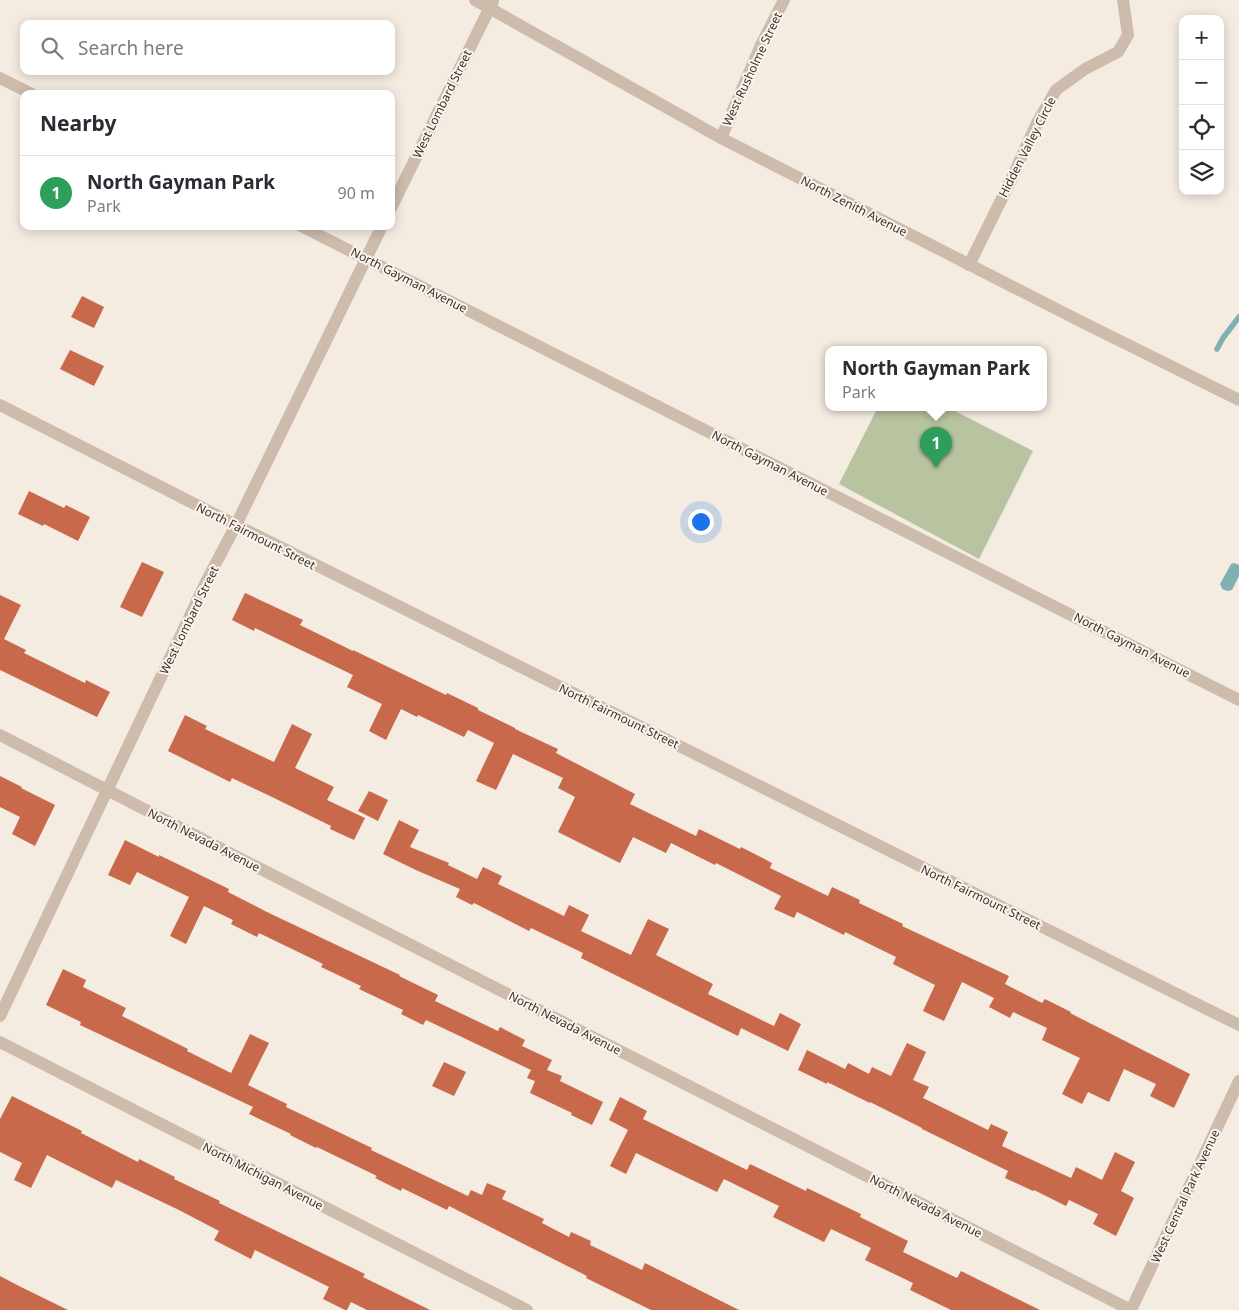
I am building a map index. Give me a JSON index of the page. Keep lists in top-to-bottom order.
{
  "streets": {
    "street": [
      "West Rusholme Street",
      "West Lombard Street",
      "Hidden Valley Circle",
      "North Zenith Avenue",
      "North Gayman Avenue",
      "North Fairmount Street",
      "North Nevada Avenue",
      "North Michigan Avenue",
      "West Central Park Avenue"
    ]
  },
  "crossings": [
    ["West Rusholme Street", "North Zenith Avenue"],
    ["West Lombard Street", "North Zenith Avenue"],
    ["West Lombard Street", "North Gayman Avenue"],
    ["West Lombard Street", "North Fairmount Street"],
    ["West Lombard Street", "North Nevada Avenue"],
    ["Hidden Valley Circle", "North Zenith Avenue"],
    ["North Nevada Avenue", "West Central Park Avenue"]
  ],
  "page": {
    "map_buttons": ["+", "−"],
    "search": "Search here",
    "heading": "Nearby",
    "list": [
      {
        "mark": "1",
        "name": "North Gayman Park",
        "note": "Park",
        "value": "90 m"
      }
    ],
    "popup": ["North Gayman Park", "Park"],
    "pins": "1"
  }
}
